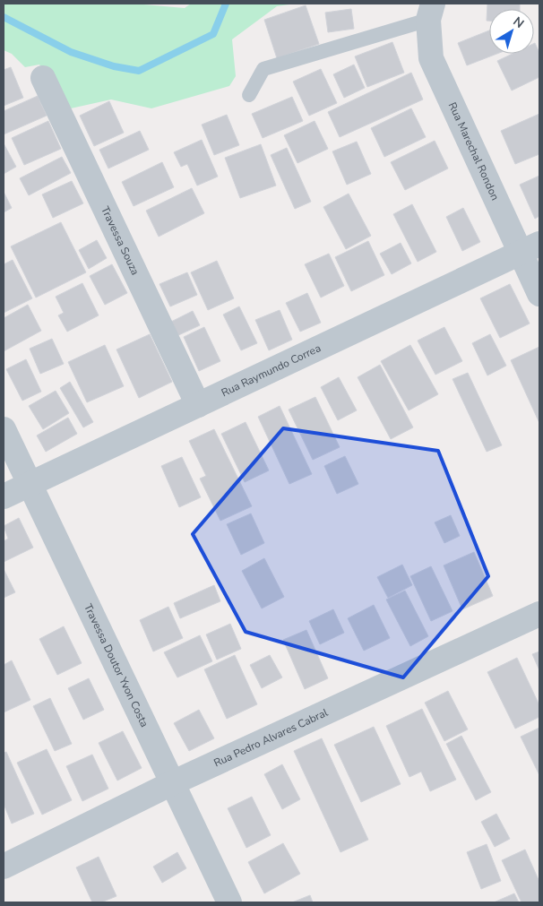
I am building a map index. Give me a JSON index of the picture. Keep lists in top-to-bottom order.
{
  "streets": {
    "street": [
      "Rua Marechal Rondon",
      "Travessa Souza",
      "Rua Raymundo Correa",
      "Travessa Doutor Yvon Costa",
      "Rua Pedro Alvares Cabral"
    ]
  },
  "crossings": [
    ["Rua Marechal Rondon", "Rua Raymundo Correa"],
    ["Travessa Souza", "Rua Raymundo Correa"],
    ["Rua Raymundo Correa", "Travessa Doutor Yvon Costa"],
    ["Travessa Doutor Yvon Costa", "Rua Pedro Alvares Cabral"]
  ],
  "north": "top right"
}
